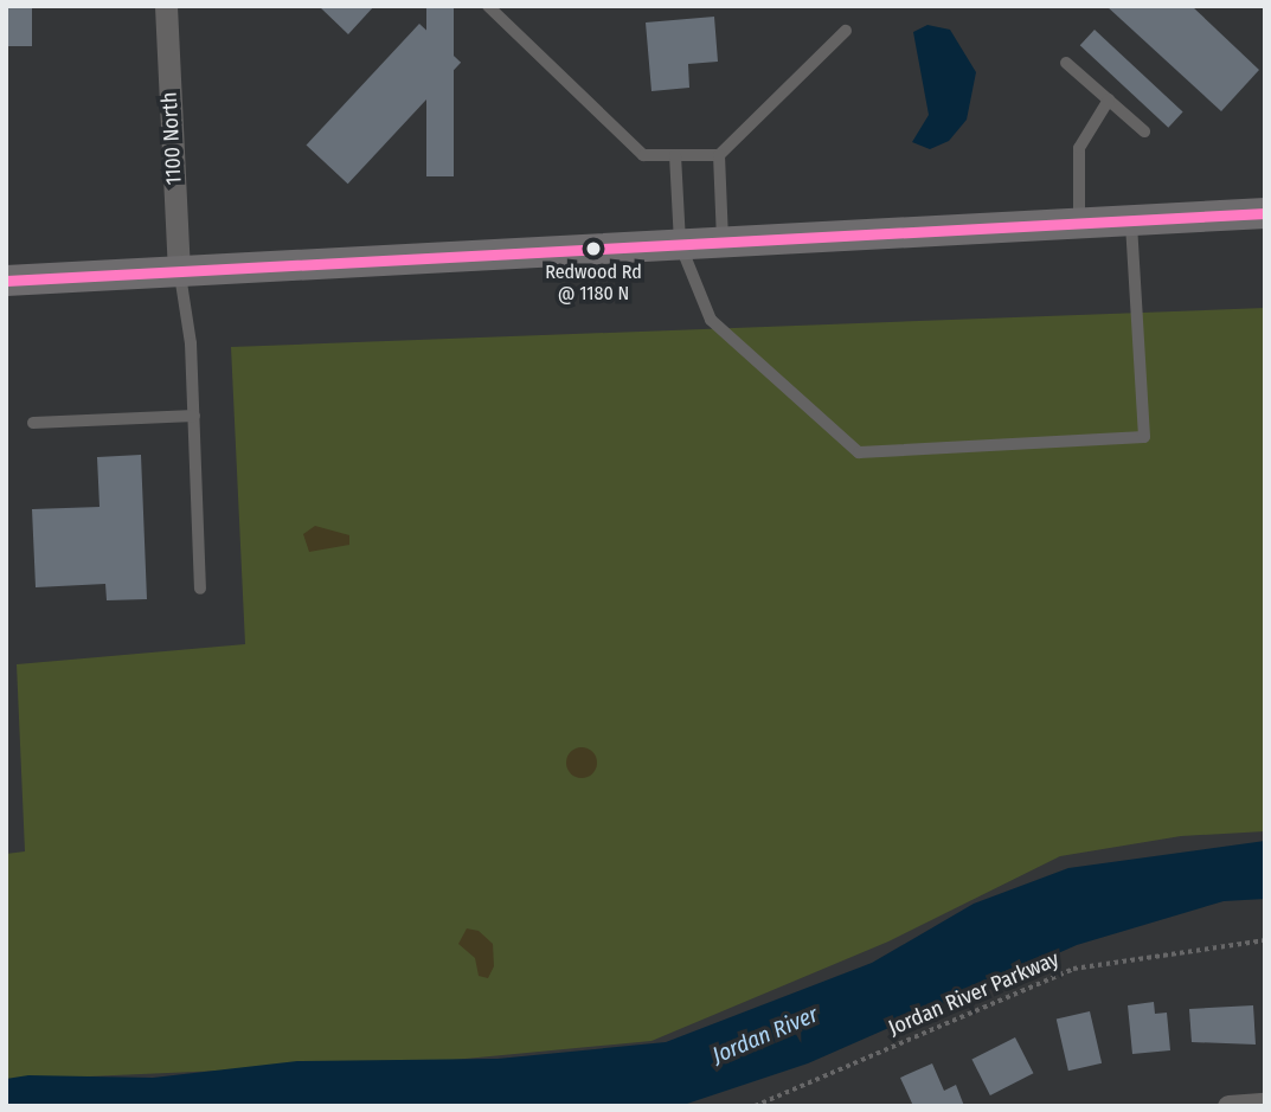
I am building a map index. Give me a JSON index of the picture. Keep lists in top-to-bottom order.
{
  "streets": {
    "street": ["1100 North"],
    "path": ["Jordan River Parkway"]
  },
  "water": ["Jordan River"],
  "places": ["Redwood Rd @ 1180 N"]
}
